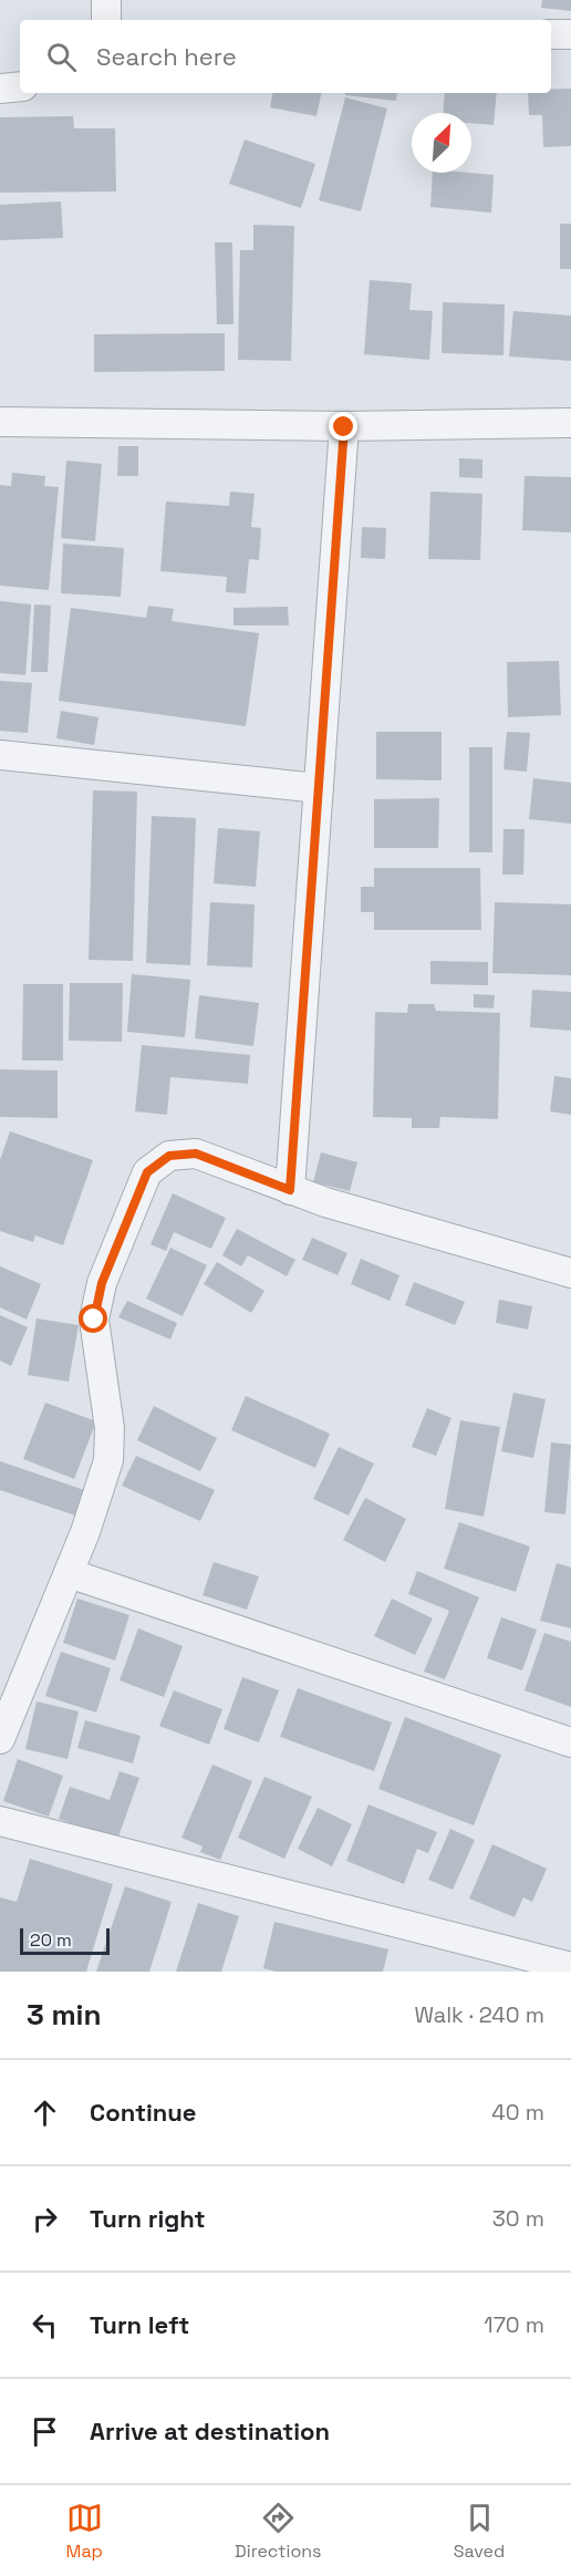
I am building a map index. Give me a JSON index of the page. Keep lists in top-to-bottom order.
{
  "scale_bar": "20 m",
  "north": "top right",
  "page": {
    "search": "Search here",
    "scale": "20 m",
    "heading": ["3 min", "Walk · 240 m"],
    "list": [
      ["Continue", "40 m"],
      ["Turn right", "30 m"],
      ["Turn left", "170 m"],
      "Arrive at destination"
    ],
    "nav": ["Map", "Directions", "Saved"]
  }
}
